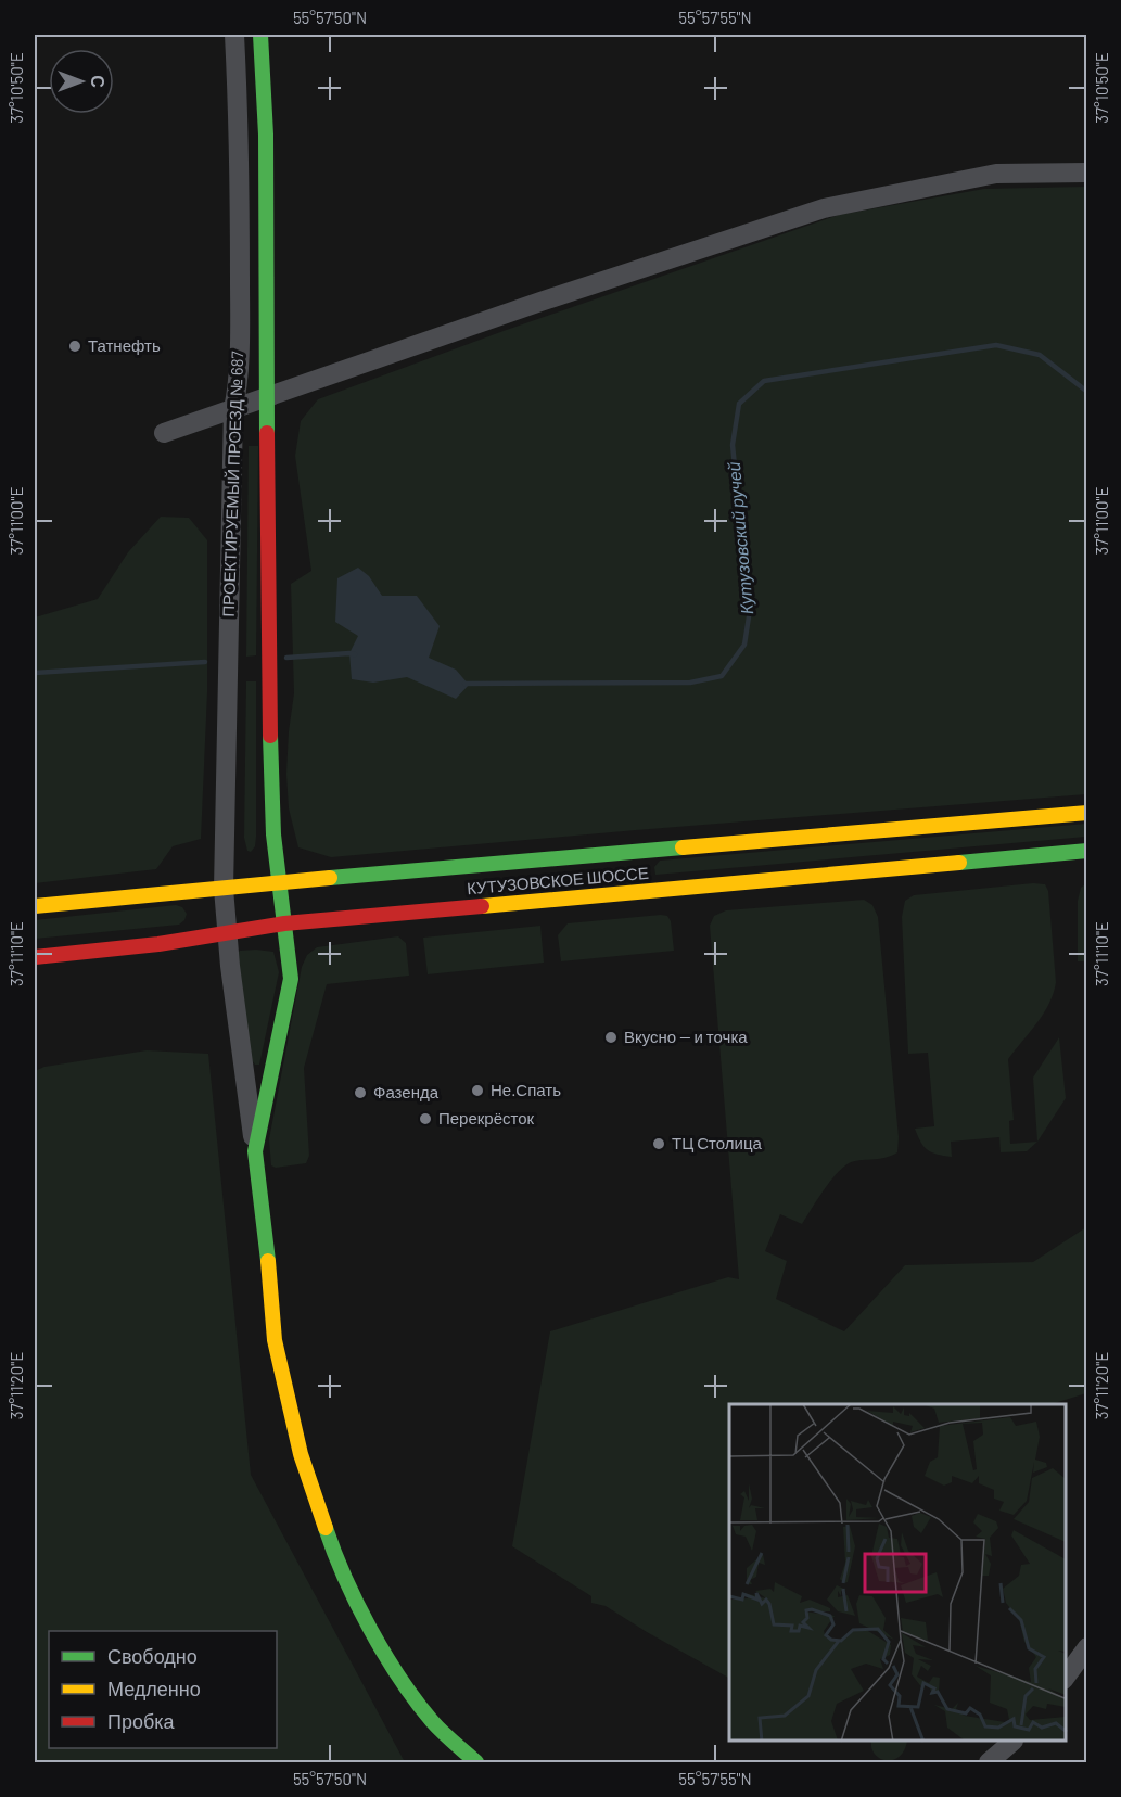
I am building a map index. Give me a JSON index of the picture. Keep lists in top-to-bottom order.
{
  "streets": {
    "main road": ["ПРОЕКТИРУЕМЫЙ ПРОЕЗД № 687", "КУТУЗОВСКОЕ ШОССЕ"]
  },
  "crossings": [
    ["ПРОЕКТИРУЕМЫЙ ПРОЕЗД № 687", "КУТУЗОВСКОЕ ШОССЕ"]
  ],
  "water": ["Кутузовский ручей"],
  "places": [
    "Татнефть",
    "Вкусно — и точка",
    "Не.Спать",
    "Фазенда",
    "Перекрёсток",
    "ТЦ Столица"
  ],
  "legend": ["Свободно", "Медленно", "Пробка"],
  "north": "right",
  "coordinates": [
    "55°57'50\"N",
    "55°57'55\"N",
    "37°10'50\"E",
    "37°11'00\"E",
    "37°11'10\"E",
    "37°11'20\"E"
  ]
}
